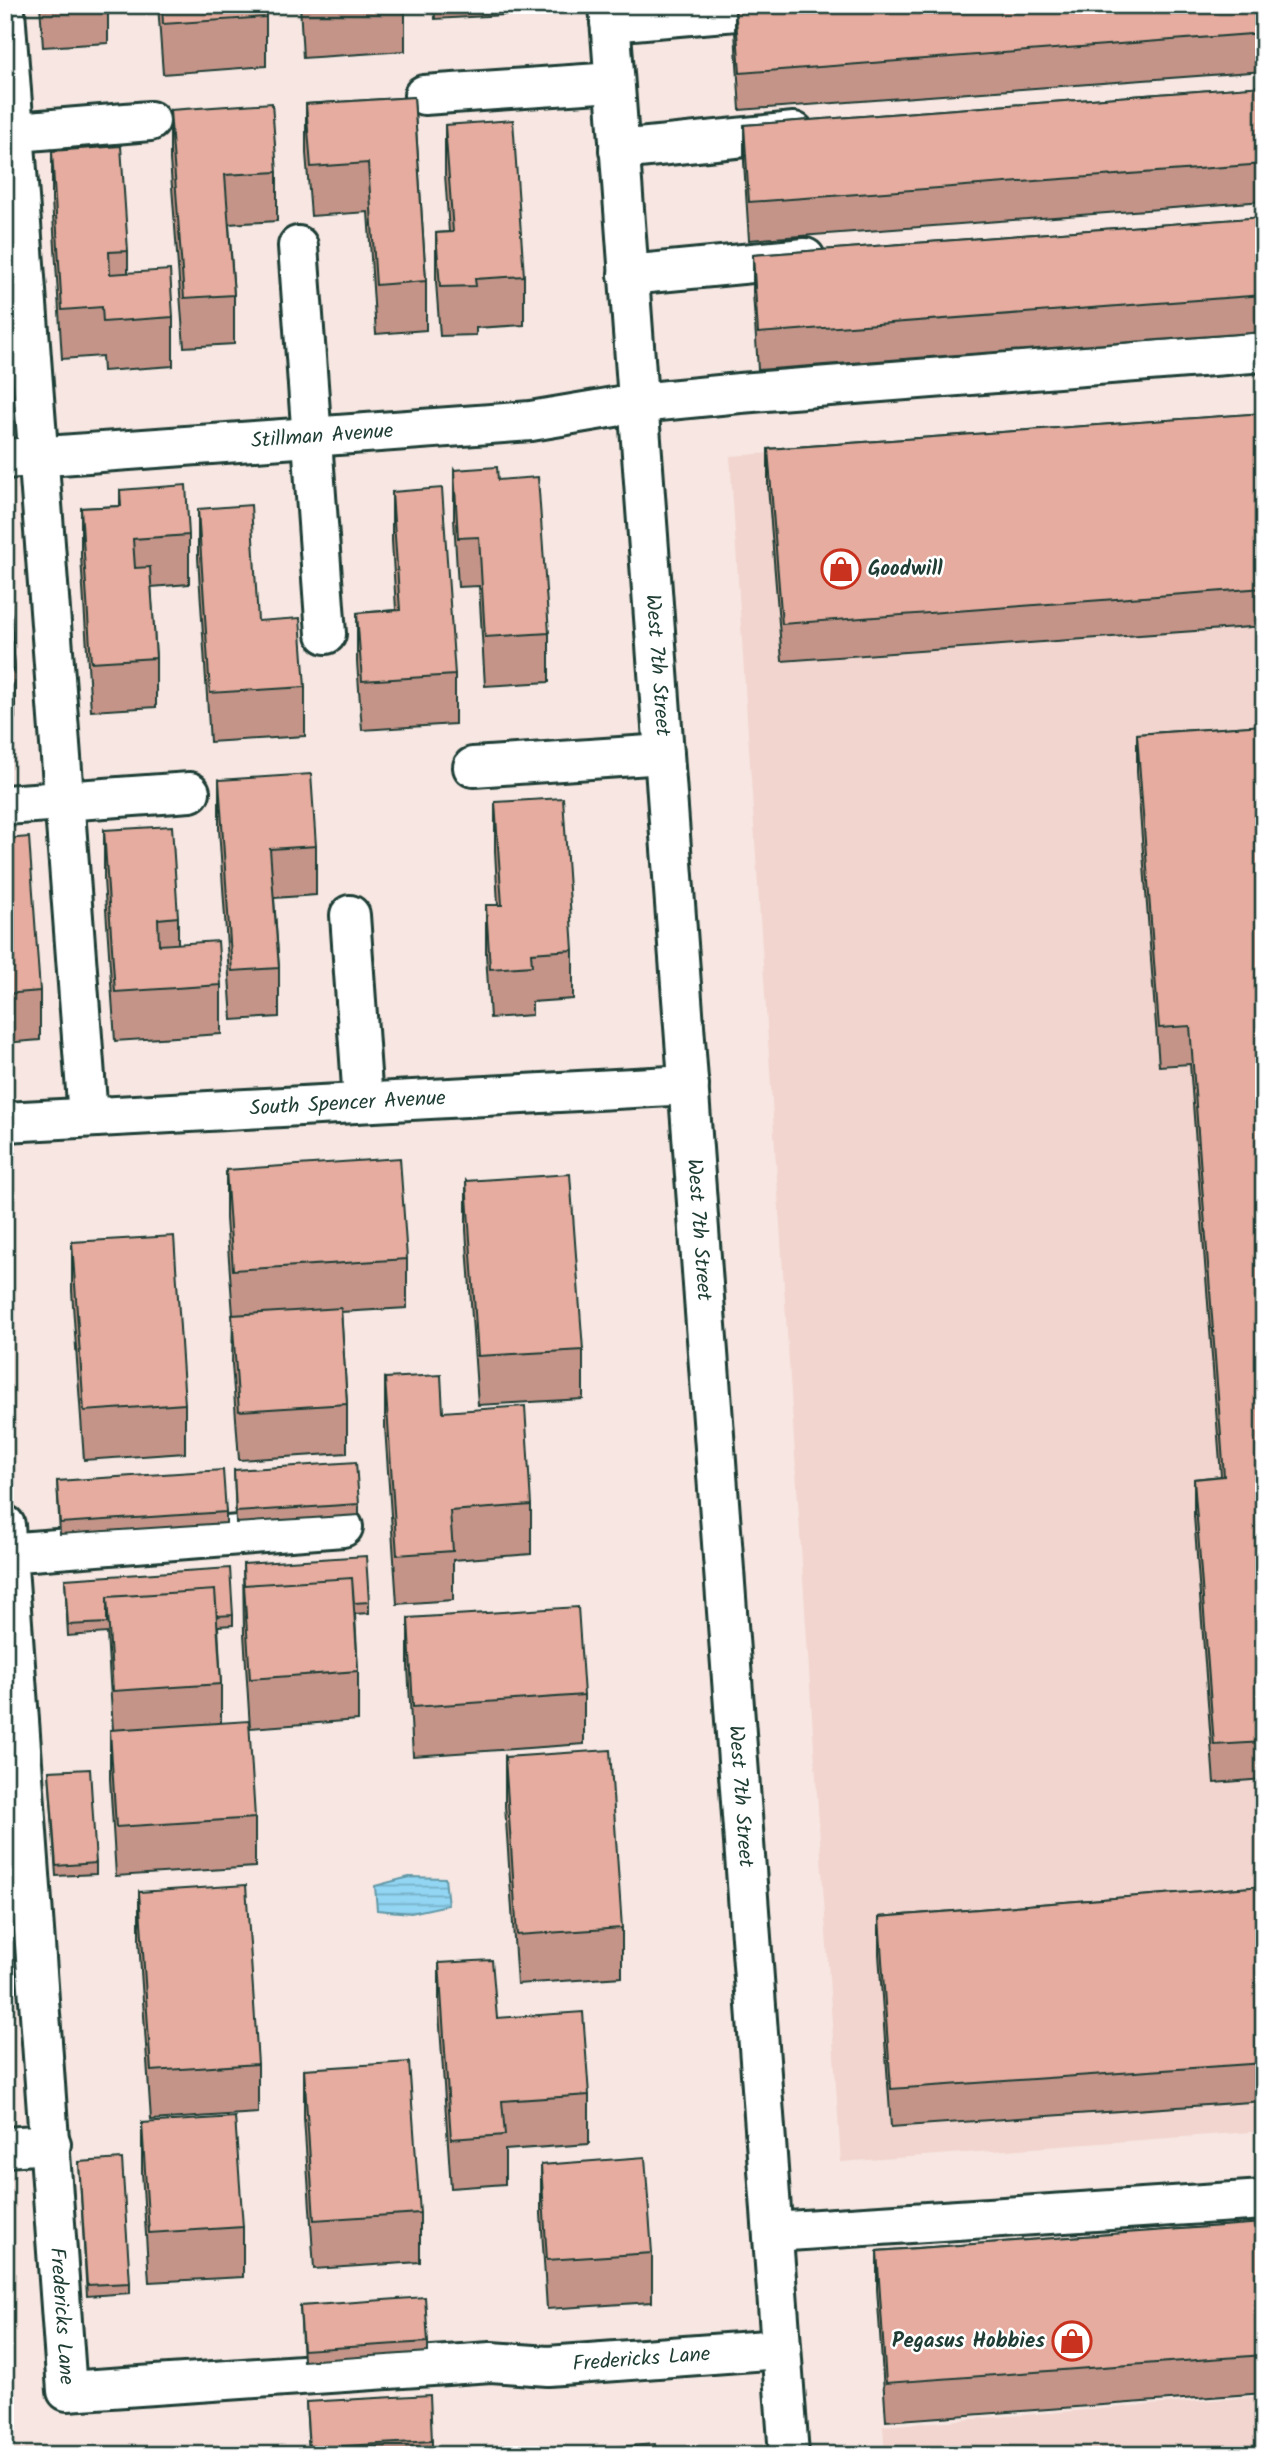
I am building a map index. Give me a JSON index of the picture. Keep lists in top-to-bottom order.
{
  "streets": {
    "street": [
      "Stillman Avenue",
      "West 7th Street",
      "South Spencer Avenue",
      "Fredericks Lane"
    ]
  },
  "crossings": [
    ["Stillman Avenue", "West 7th Street"],
    ["West 7th Street", "South Spencer Avenue"],
    ["West 7th Street", "Fredericks Lane"]
  ],
  "places": {
    "shop": ["Goodwill", "Pegasus Hobbies"]
  }
}
